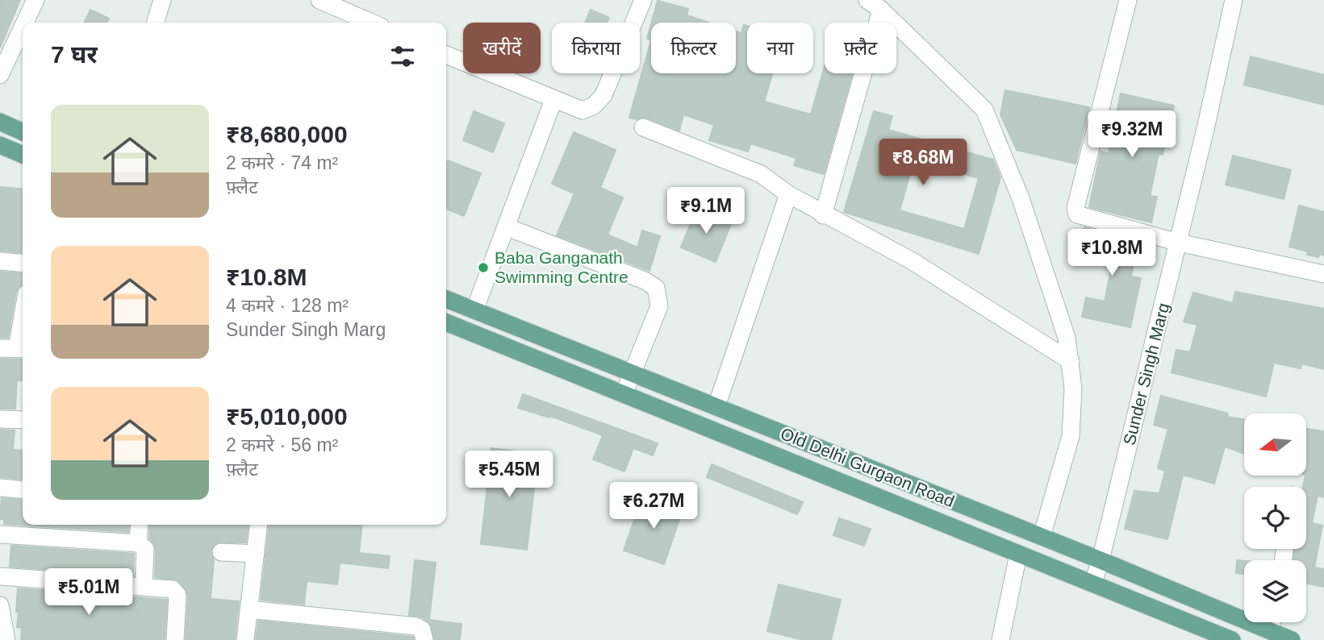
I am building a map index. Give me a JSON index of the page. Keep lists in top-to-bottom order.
{
  "streets": {
    "main road": ["Old Delhi Gurgaon Road"],
    "street": ["Sunder Singh Marg"]
  },
  "crossings": [
    ["Sunder Singh Marg", "Old Delhi Gurgaon Road"]
  ],
  "places": ["Baba Ganganath Swimming Centre"],
  "north": "left",
  "page": {
    "chip": [
      "खरीदें",
      "किराया",
      "फ़िल्टर",
      "नया",
      "फ़्लैट"
    ],
    "heading": "7 घर",
    "list": [
      {
        "name": "₹8,680,000",
        "note": "2 कमरे · 74 m² · फ़्लैट"
      },
      {
        "name": "₹10.8M",
        "note": "4 कमरे · 128 m² · Sunder Singh Marg"
      },
      {
        "name": "₹5,010,000",
        "note": "2 कमरे · 56 m² · फ़्लैट"
      }
    ],
    "price": [
      "₹9.32M",
      "₹8.68M",
      "₹9.1M",
      "₹10.8M",
      "₹5.45M",
      "₹6.27M",
      "₹5.01M"
    ]
  }
}
